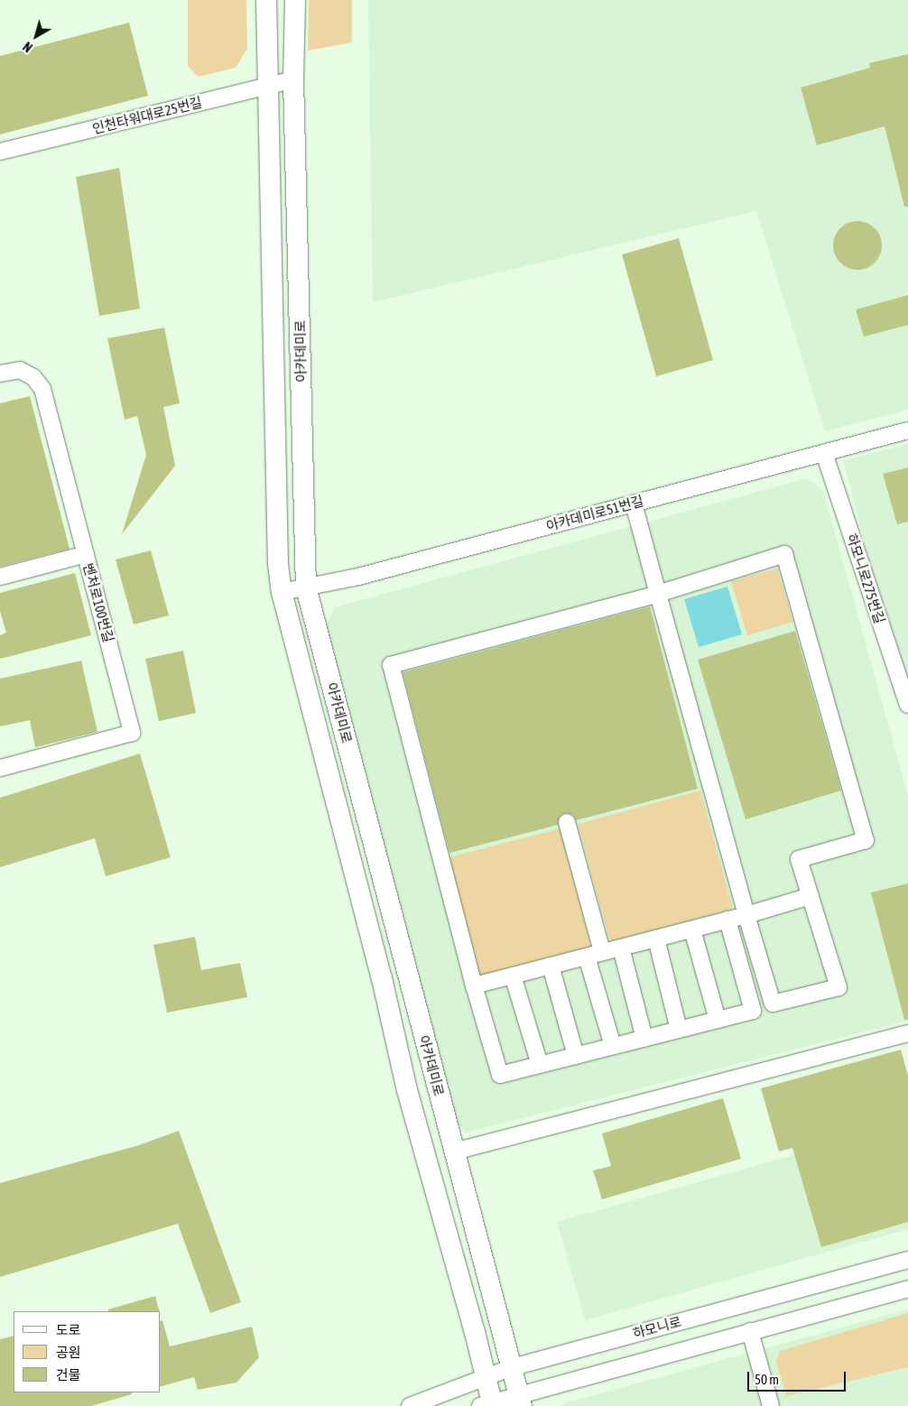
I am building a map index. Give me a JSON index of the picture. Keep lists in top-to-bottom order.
{
  "streets": {
    "main road": ["아카데미로"],
    "street": [
      "인천타워대로25번길",
      "아카데미로51번길",
      "하모니로275번길",
      "벤처로100번길",
      "하모니로"
    ]
  },
  "crossings": [
    ["인천타워대로25번길", "아카데미로"],
    ["아카데미로", "아카데미로51번길"],
    ["아카데미로", "하모니로"],
    ["아카데미로51번길", "하모니로275번길"]
  ],
  "legend": ["도로", "공원", "건물"],
  "scale_bar": "50 m",
  "north": "bottom left"
}
